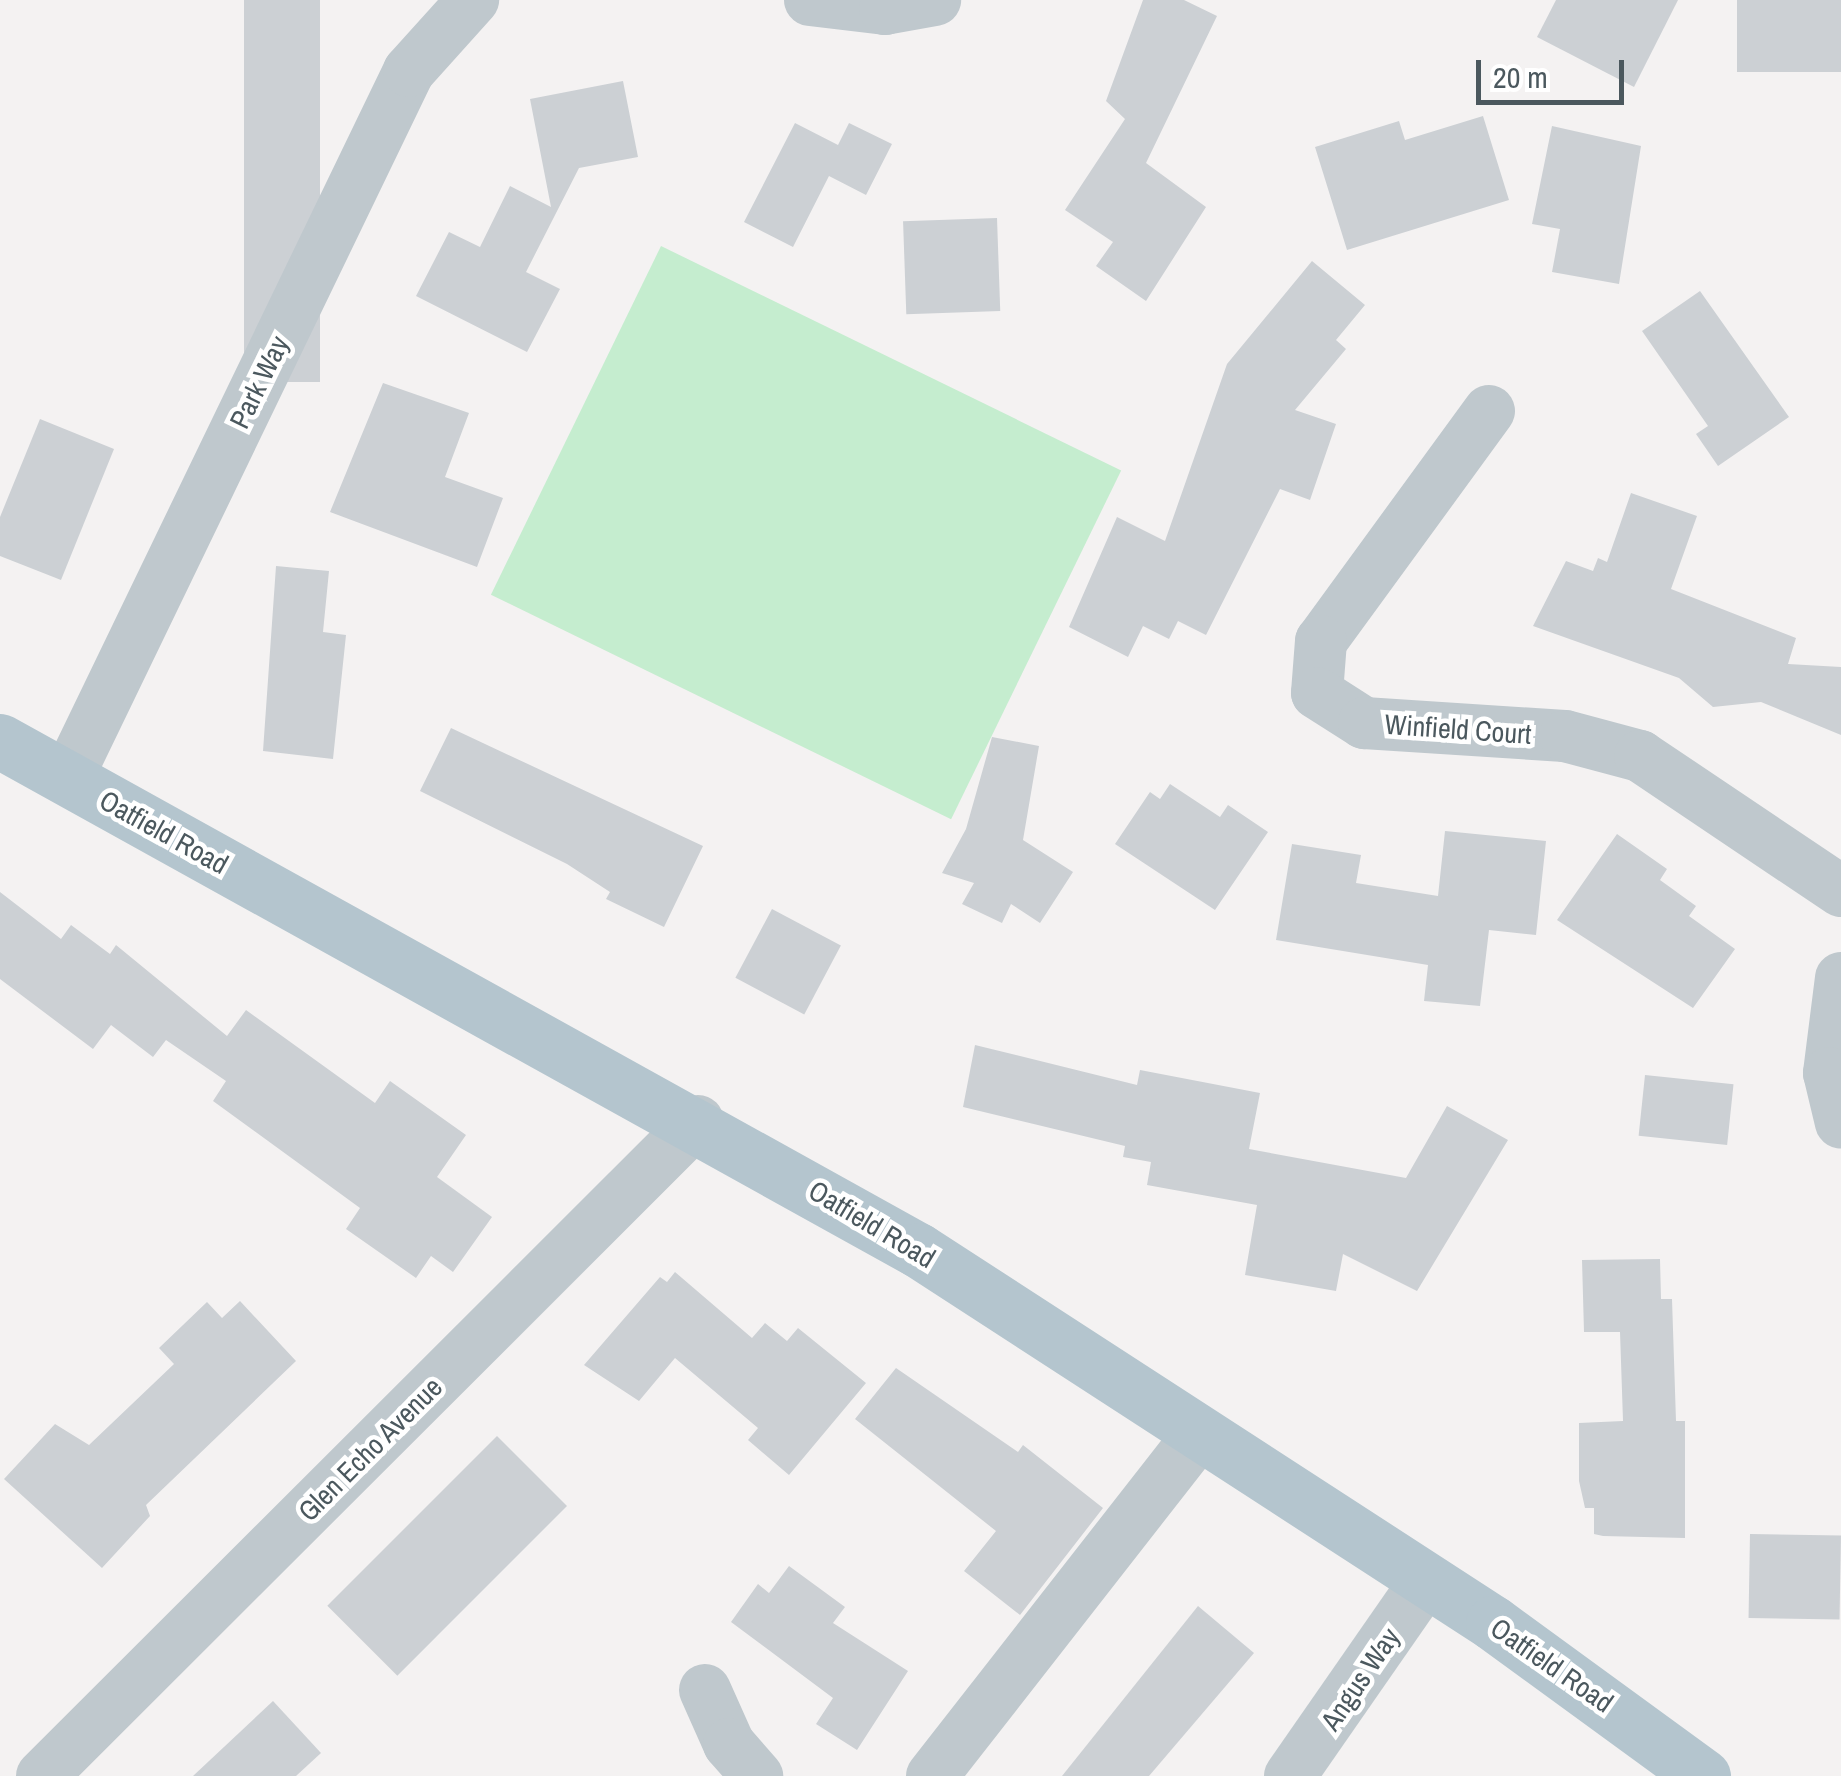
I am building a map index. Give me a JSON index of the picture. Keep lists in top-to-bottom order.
{
  "streets": {
    "main road": ["Oatfield Road"],
    "street": [
      "Park Way",
      "Winfield Court",
      "Glen Echo Avenue",
      "Angus Way"
    ]
  },
  "crossings": [
    ["Park Way", "Oatfield Road"],
    ["Oatfield Road", "Glen Echo Avenue"],
    ["Oatfield Road", "Angus Way"]
  ],
  "scale_bar": "20 m"
}
